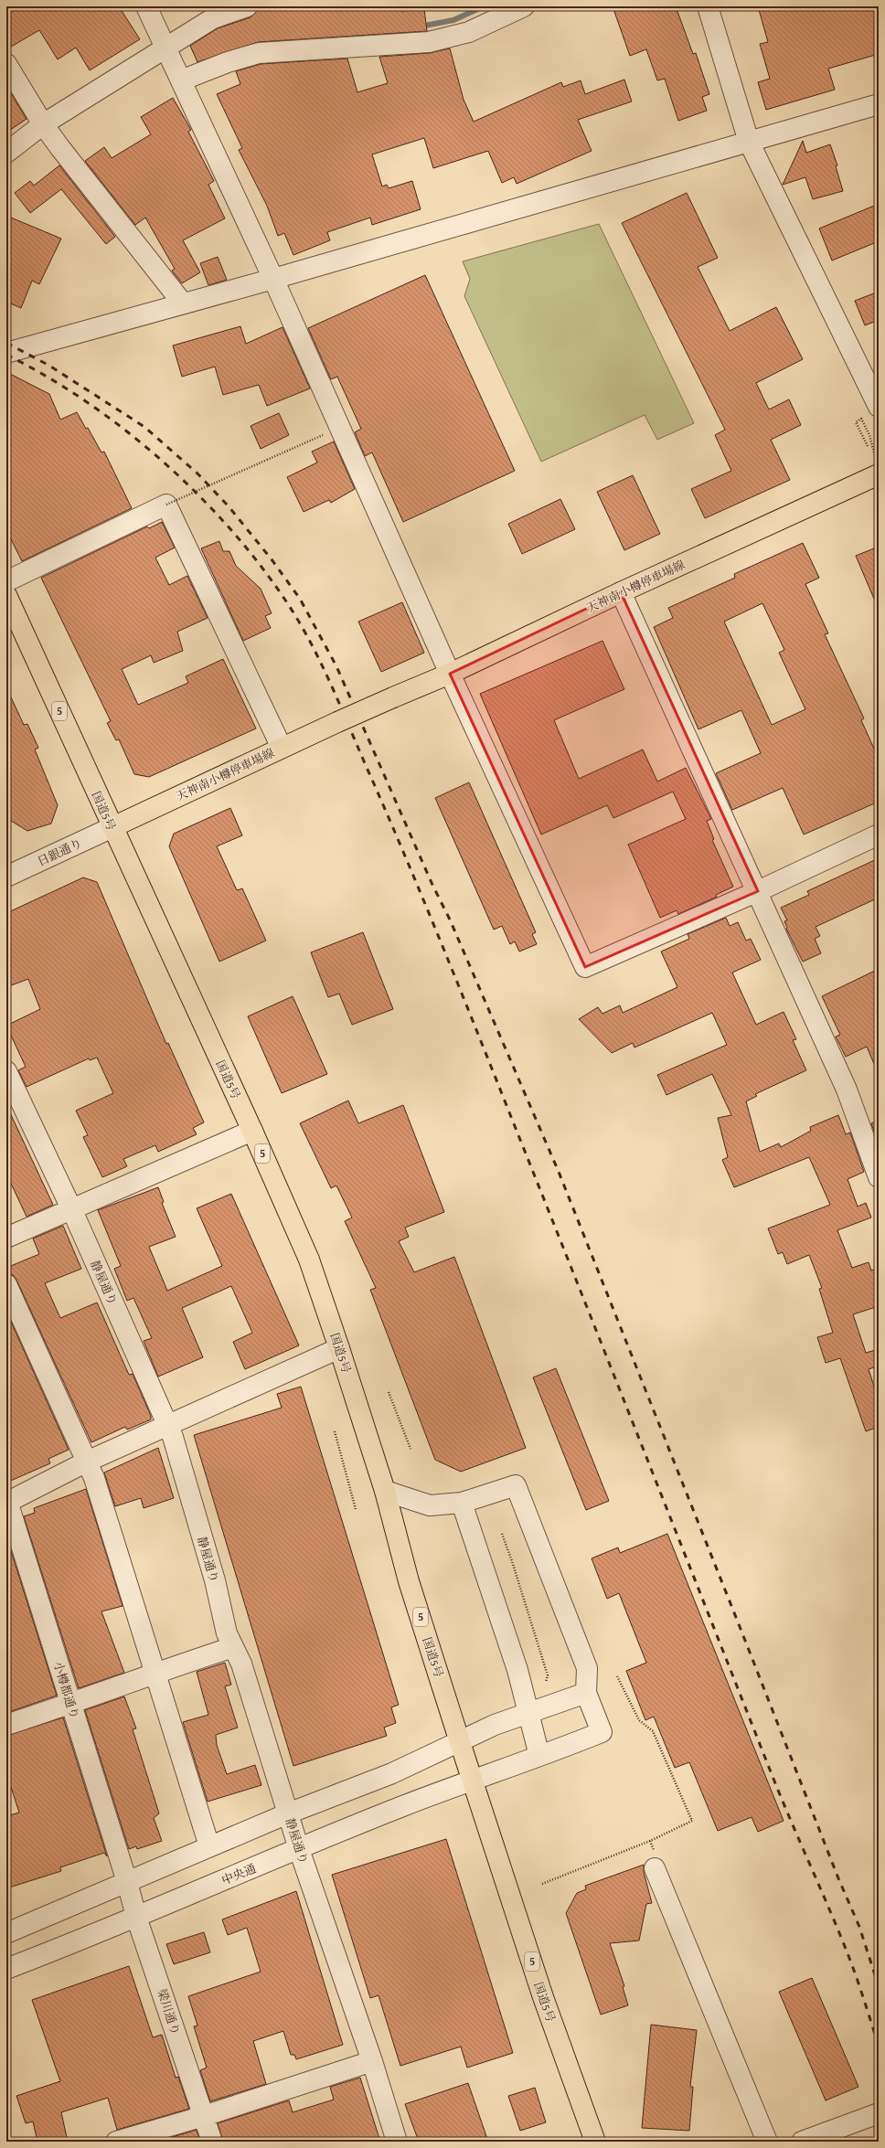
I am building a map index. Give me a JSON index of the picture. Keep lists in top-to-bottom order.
{
  "streets": {
    "main road": ["天神南小樽停車場線", "5", "国道5号"],
    "street": [
      "日銀通り",
      "静屋通り",
      "小樽都通り",
      "中央通",
      "梁川通り"
    ]
  },
  "crossings": [
    ["天神南小樽停車場線", "国道5号"],
    ["天神南小樽停車場線", "日銀通り"],
    ["国道5号", "日銀通り"],
    ["国道5号", "中央通"],
    ["静屋通り", "中央通"],
    ["小樽都通り", "梁川通り"],
    ["中央通", "梁川通り"]
  ]
}
